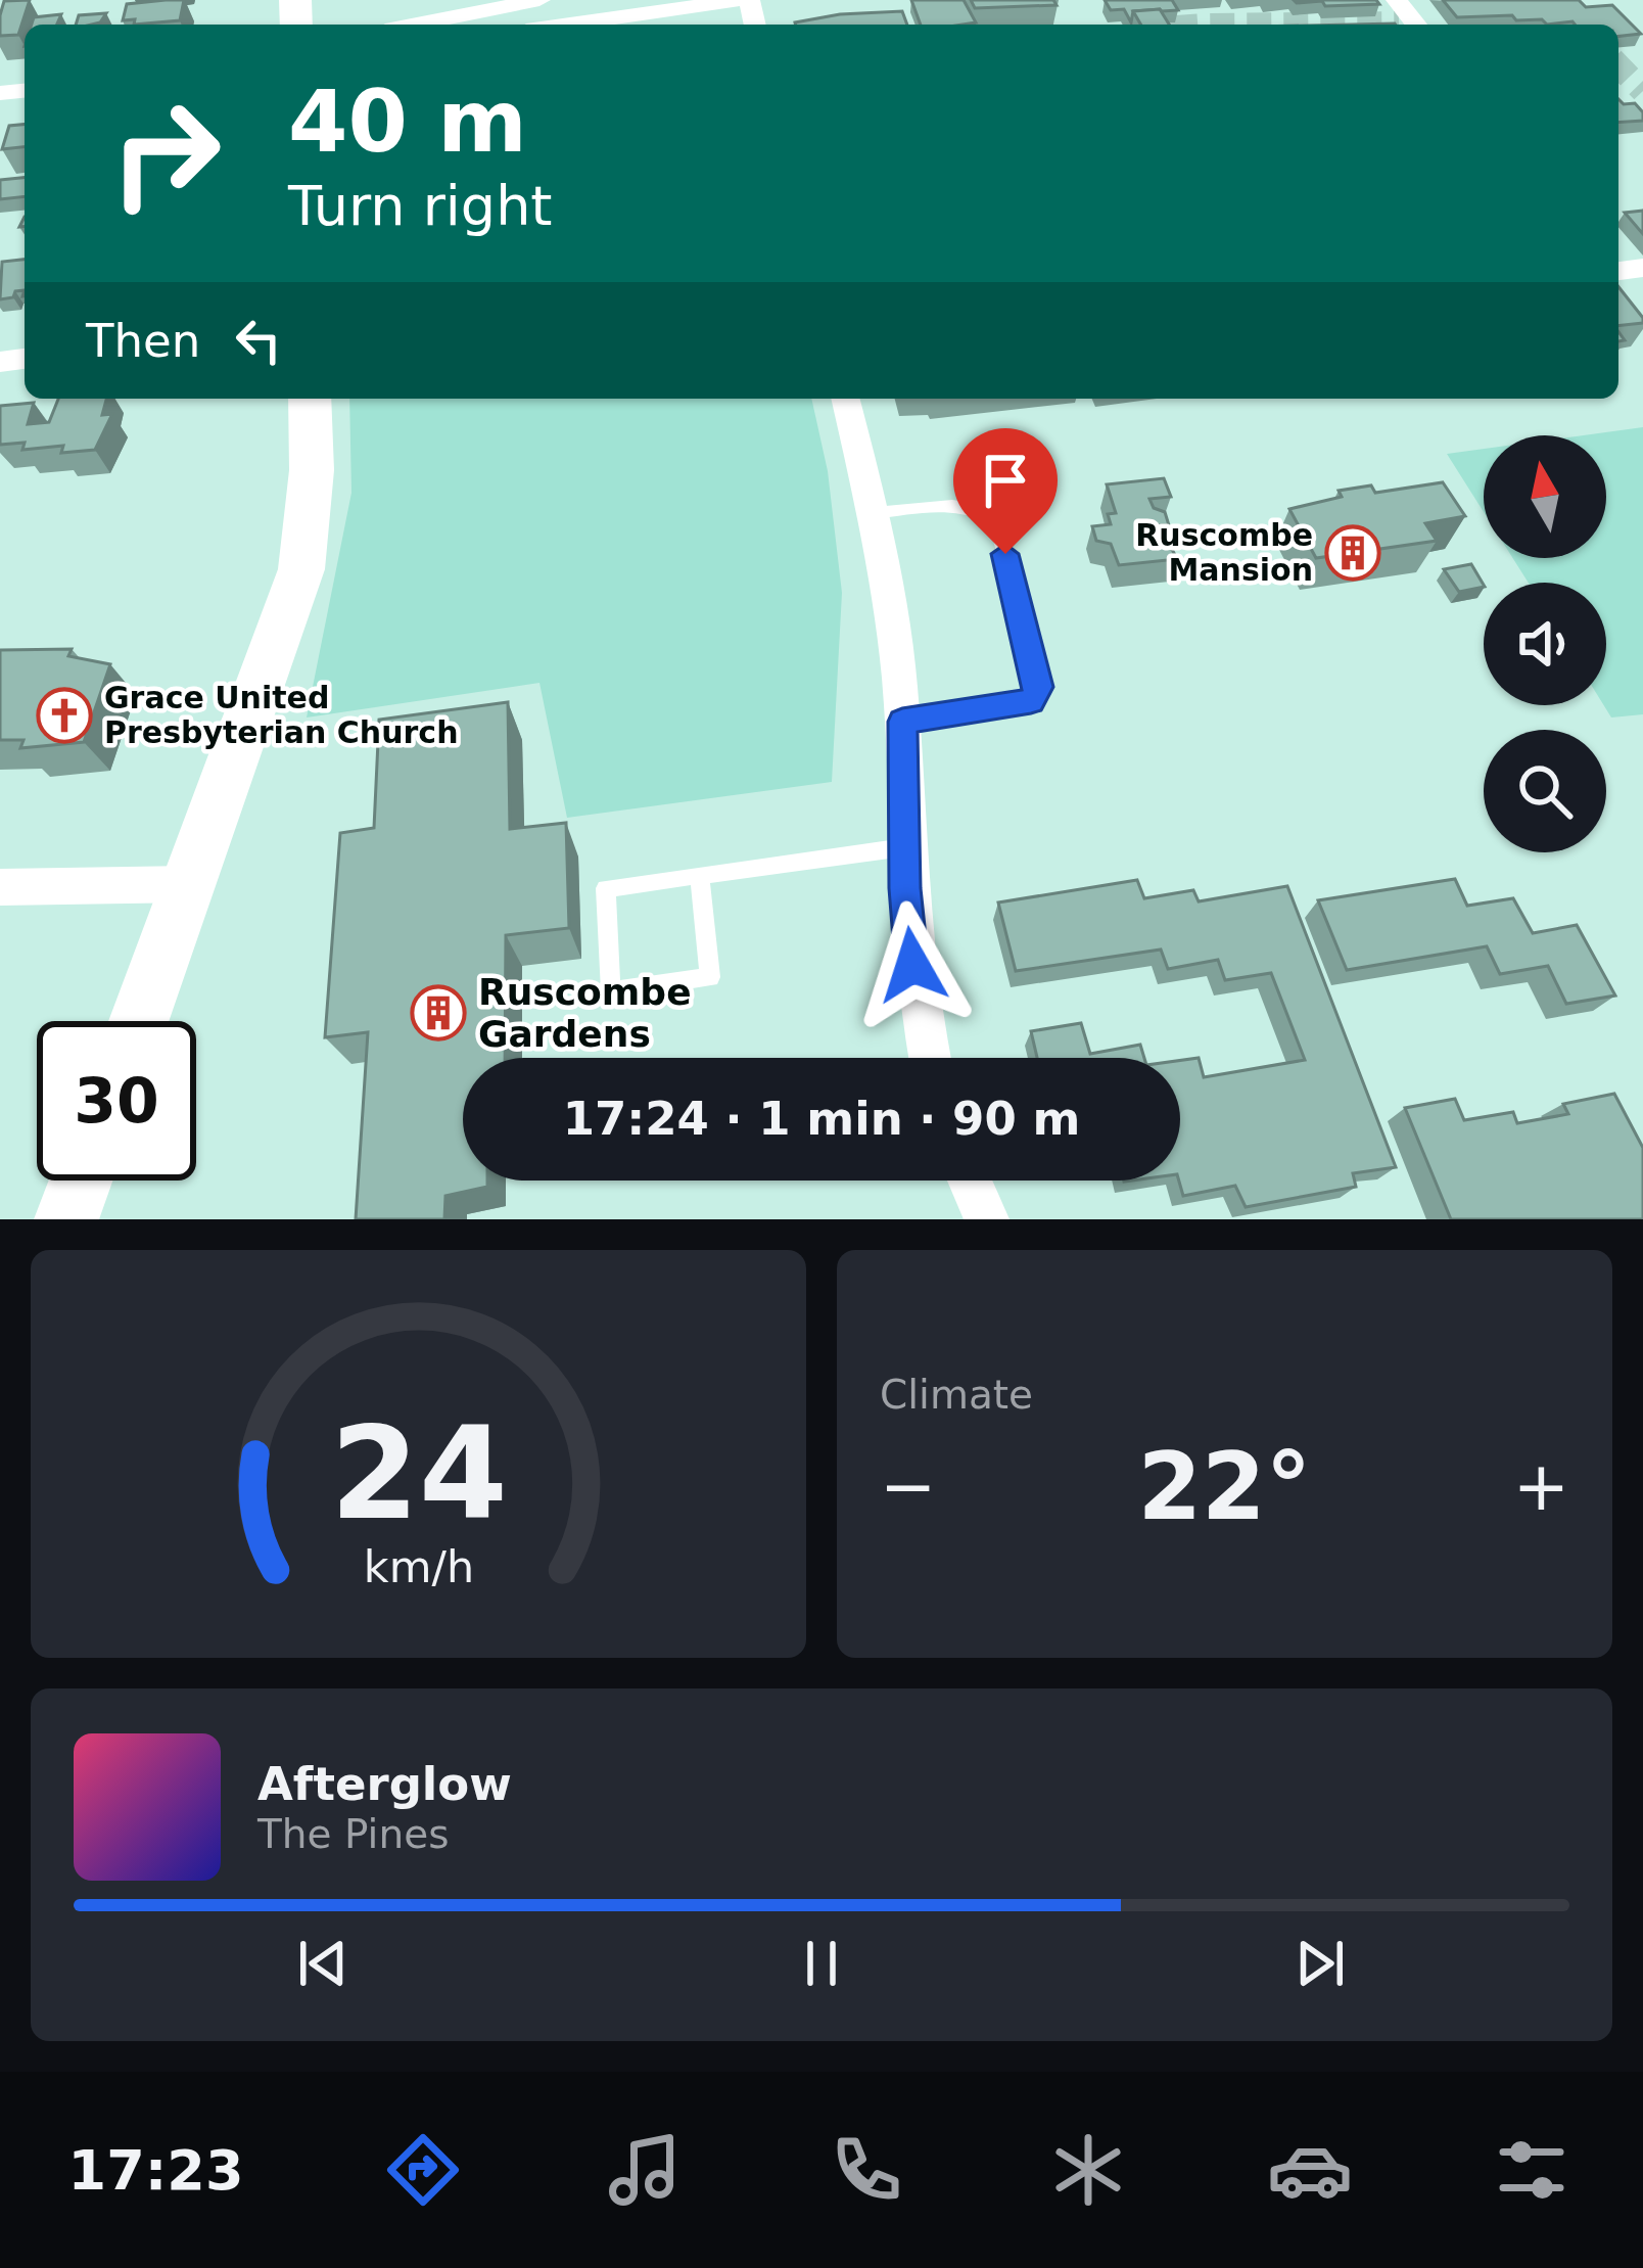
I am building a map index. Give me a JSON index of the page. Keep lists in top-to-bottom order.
{
  "places": {
    "building": ["Ruscombe Mansion", "Ruscombe Gardens"],
    "church": ["Grace United Presbyterian Church"]
  },
  "north": "top",
  "page": {
    "turn": ["40 m", "Turn right"],
    "then": "Then",
    "limit": "30",
    "trip": "17:24 · 1 min · 90 m",
    "tile": "Climate",
    "heat": ["−", "22°", "+"],
    "song": ["Afterglow", "The Pines"],
    "tabs": "17:23",
    "gauge": ["24", "km/h"]
  }
}
